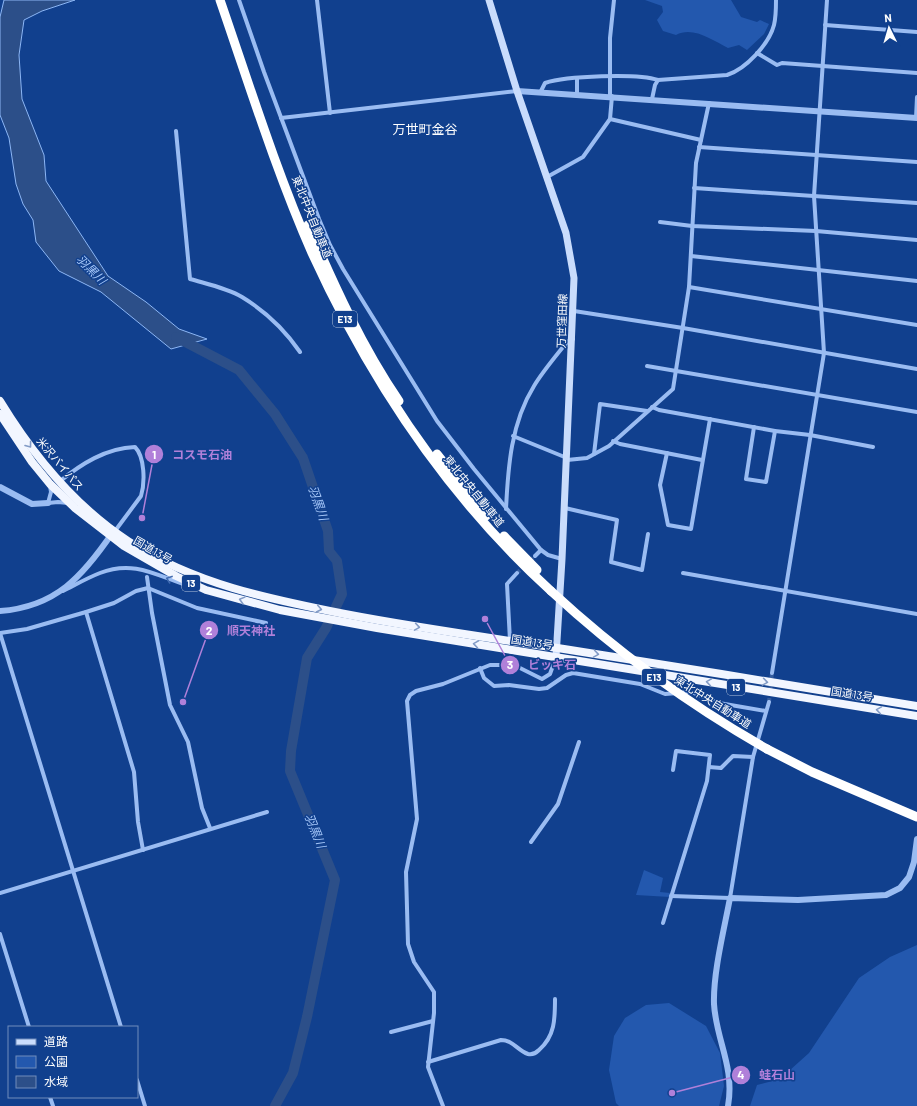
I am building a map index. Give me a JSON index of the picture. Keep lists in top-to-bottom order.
{
  "streets": {
    "highway": [
      "東北中央自動車道",
      "E13",
      "米沢バイパス",
      "国道13号",
      "13"
    ],
    "main road": ["万世窪田線"]
  },
  "crossings": [
    ["万世窪田線", "国道13号"],
    ["米沢バイパス", "国道13号"]
  ],
  "districts": ["万世町金谷"],
  "water": ["羽黒川"],
  "places": [
    "コスモ石油",
    "ビッキ石",
    "順天神社",
    "蛙石山"
  ],
  "legend": ["道路", "公園", "水域"],
  "north": "top"
}
